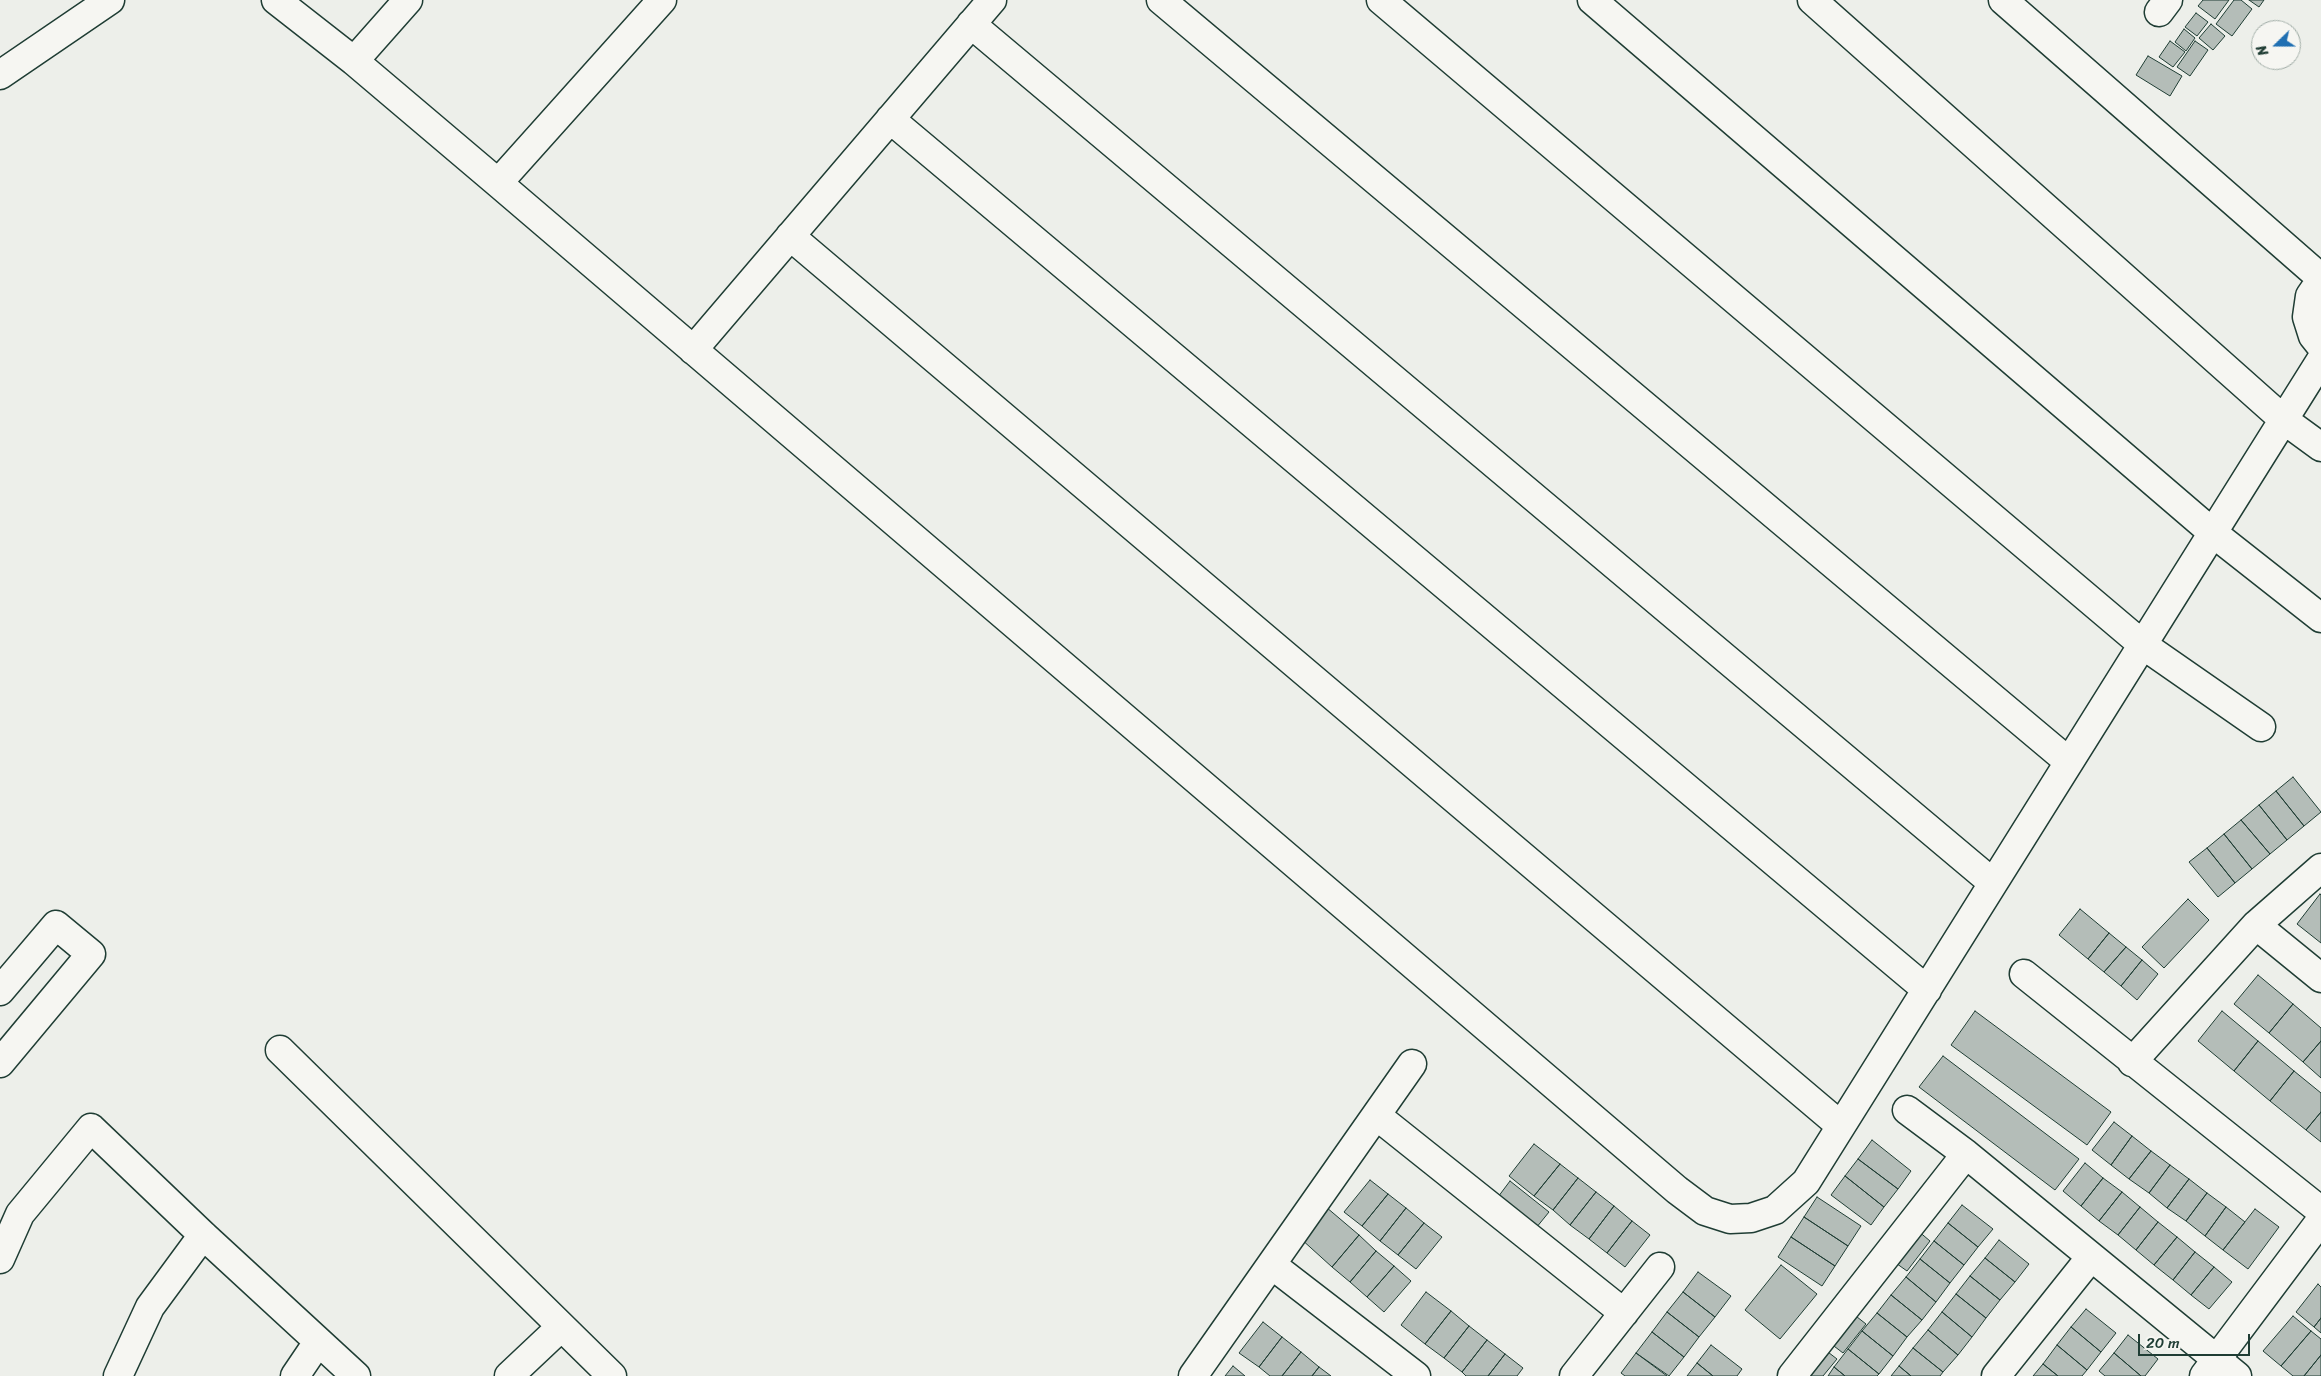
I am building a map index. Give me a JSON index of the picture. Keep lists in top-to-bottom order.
{
  "scale_bar": "20 m",
  "north": "left"
}
